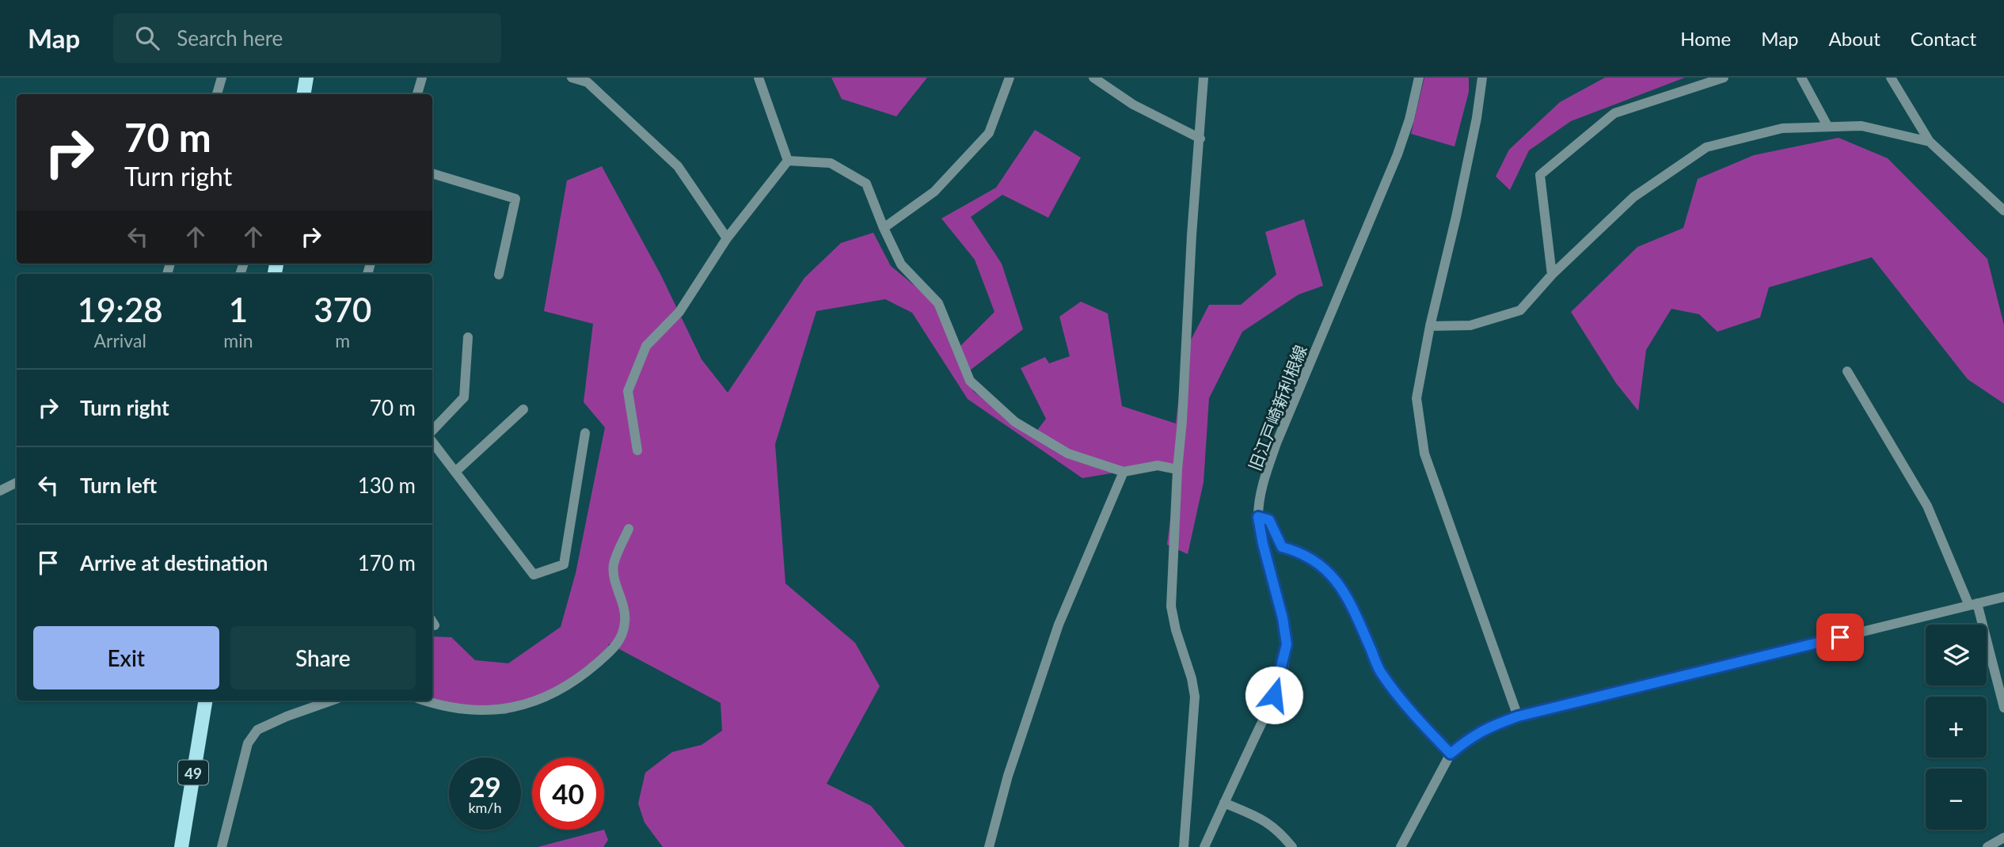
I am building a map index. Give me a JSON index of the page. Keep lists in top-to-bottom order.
{
  "streets": {
    "main road": ["49"],
    "street": ["旧江戸崎新利根線"]
  },
  "page": {
    "header": "Map",
    "search": "Search here",
    "nav": [
      "Home",
      "Map",
      "About",
      "Contact"
    ],
    "turn": ["70 m", "Turn right"],
    "eta": [
      "19:28",
      "Arrival",
      "1",
      "min",
      "370",
      "m"
    ],
    "list": [
      {
        "name": "Turn right",
        "value": "70 m"
      },
      {
        "name": "Turn left",
        "value": "130 m"
      },
      {
        "name": "Arrive at destination",
        "value": "170 m"
      }
    ],
    "buttons": ["Exit", "Share"],
    "map_buttons": ["+", "−"],
    "speed": "29 km/h",
    "limit": "40"
  }
}
